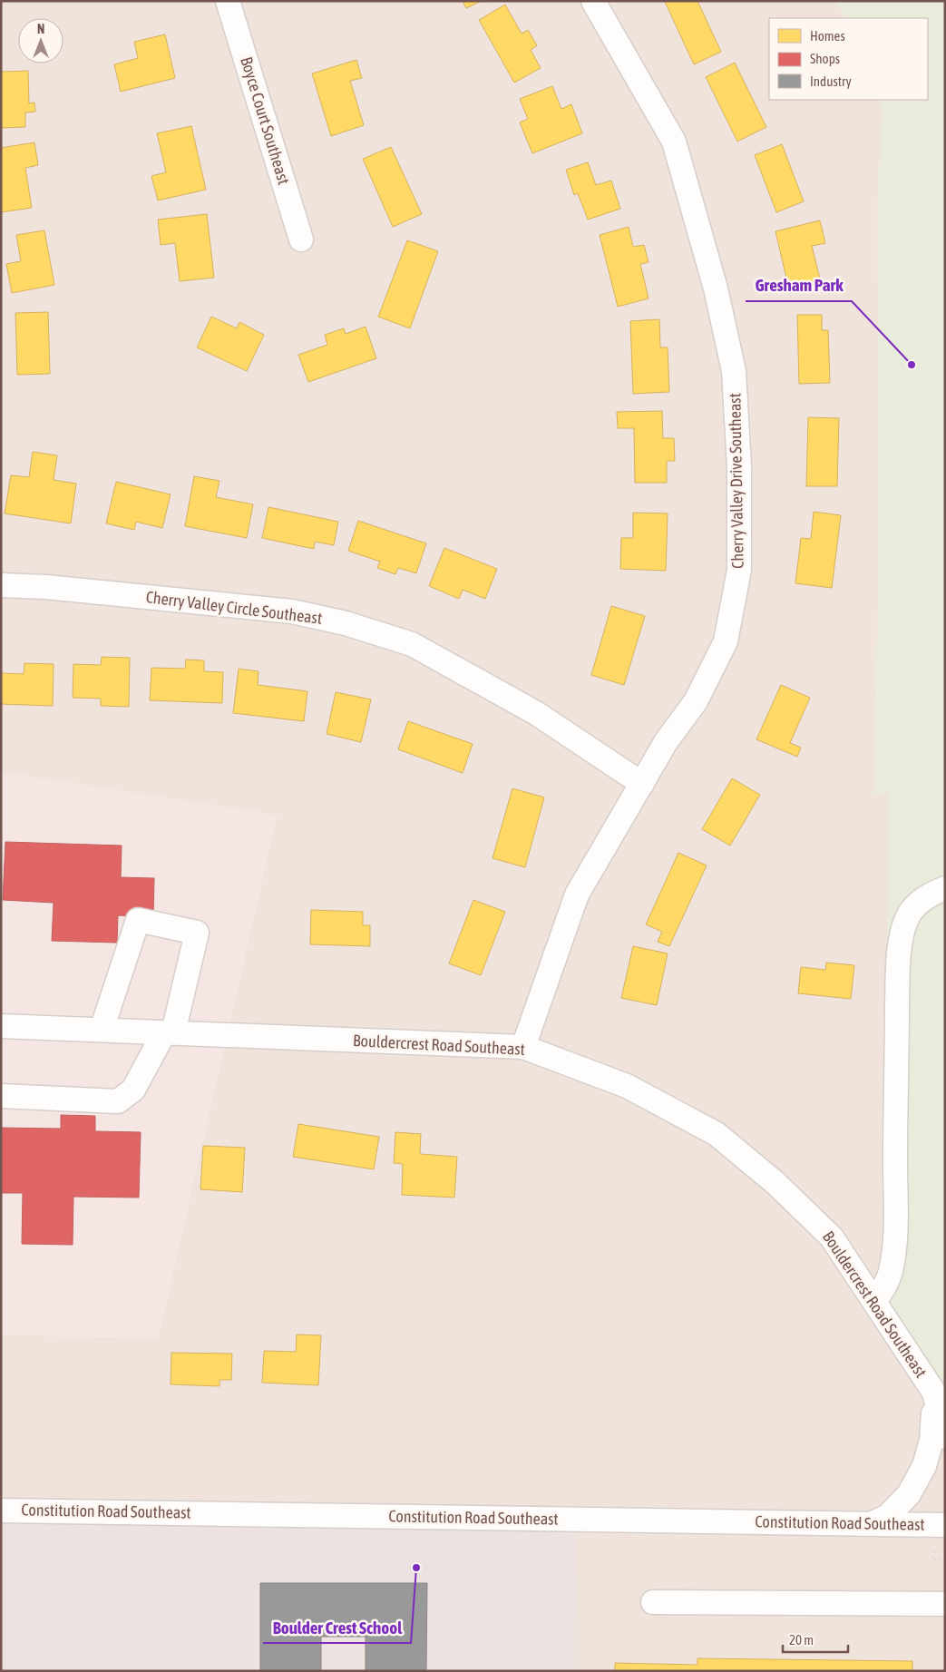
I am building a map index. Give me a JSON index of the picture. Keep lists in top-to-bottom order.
{
  "streets": {
    "street": [
      "Boyce Court Southeast",
      "Cherry Valley Drive Southeast",
      "Cherry Valley Circle Southeast",
      "Bouldercrest Road Southeast",
      "Constitution Road Southeast"
    ]
  },
  "crossings": [
    ["Cherry Valley Drive Southeast", "Cherry Valley Circle Southeast"],
    ["Cherry Valley Drive Southeast", "Bouldercrest Road Southeast"]
  ],
  "places": ["Gresham Park", "Boulder Crest School"],
  "legend": ["Homes", "Shops", "Industry"],
  "scale_bar": "20 m",
  "north": "top"
}
